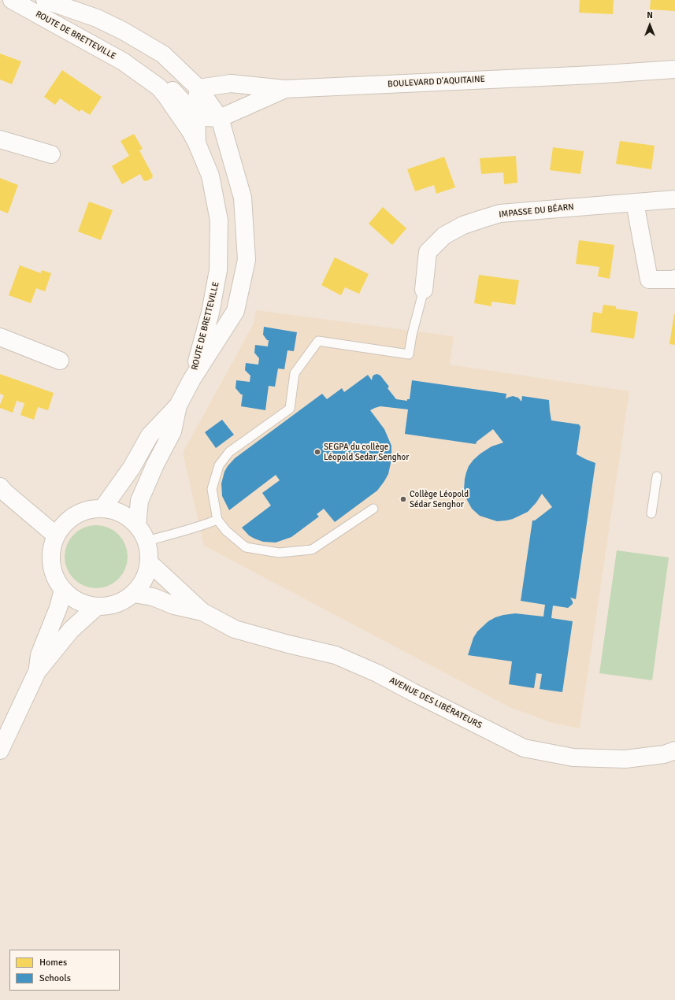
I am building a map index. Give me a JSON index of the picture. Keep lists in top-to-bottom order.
{
  "streets": {
    "main road": [
      "ROUTE DE BRETTEVILLE",
      "BOULEVARD D'AQUITAINE",
      "IMPASSE DU BÉARN",
      "AVENUE DES LIBÉRATEURS"
    ]
  },
  "crossings": [
    ["ROUTE DE BRETTEVILLE", "BOULEVARD D'AQUITAINE"],
    ["ROUTE DE BRETTEVILLE", "AVENUE DES LIBÉRATEURS"]
  ],
  "places": ["SEGPA du collège Léopold Sedar Senghor", "Collège Léopold Sédar Senghor"],
  "legend": ["Homes", "Schools"],
  "north": "top"
}
